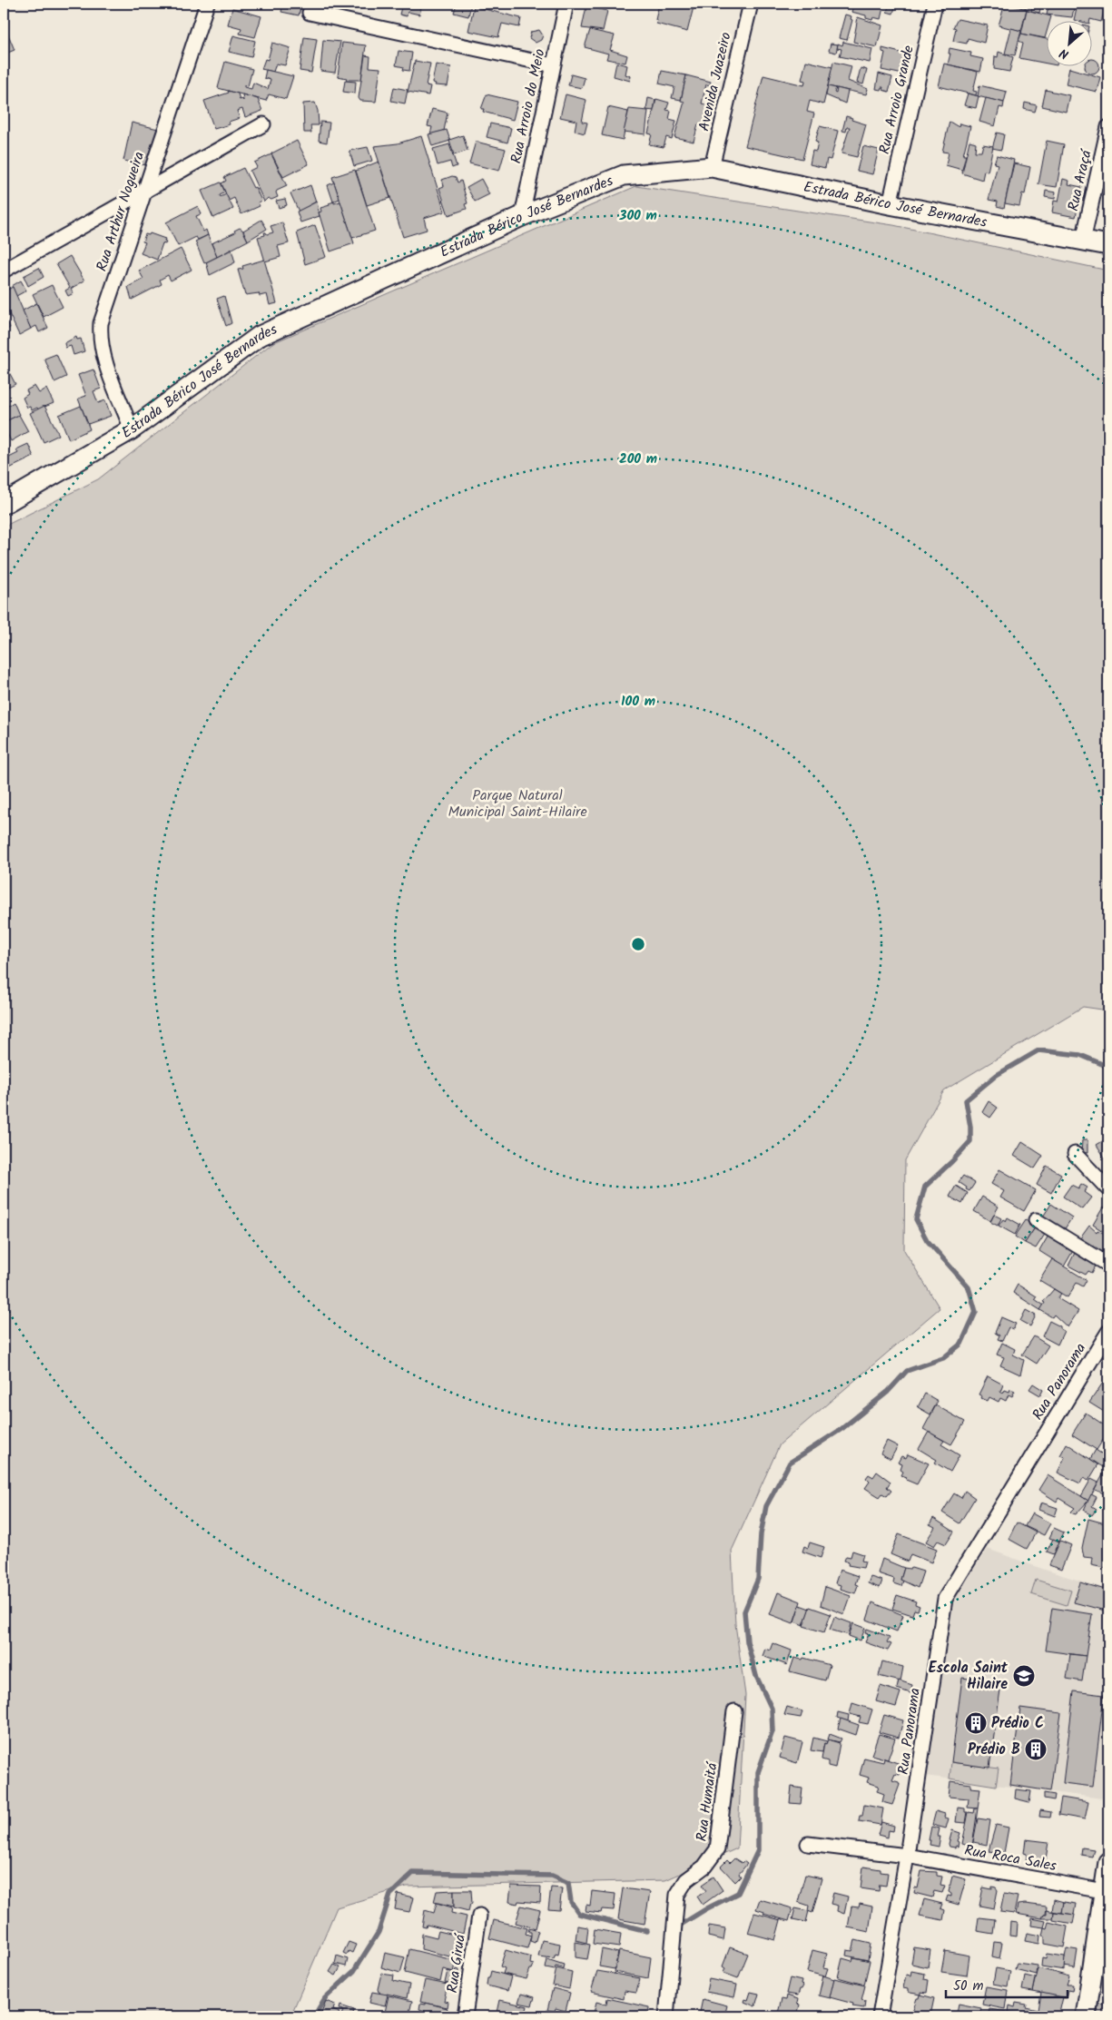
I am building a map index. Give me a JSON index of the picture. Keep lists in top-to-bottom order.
{
  "streets": {
    "main road": ["Estrada Bérico José Bernardes"],
    "street": [
      "Avenida Juazeiro",
      "Rua Arroio Grande",
      "Rua Arroio do Meio",
      "Rua Araçá",
      "Rua Arthur Nogueira",
      "Rua Panorama",
      "Rua Humaitá",
      "Rua Roca Sales",
      "Rua Giruá"
    ]
  },
  "crossings": [
    ["Avenida Juazeiro", "Estrada Bérico José Bernardes"],
    ["Rua Arroio Grande", "Estrada Bérico José Bernardes"],
    ["Rua Arroio do Meio", "Estrada Bérico José Bernardes"],
    ["Rua Araçá", "Estrada Bérico José Bernardes"],
    ["Estrada Bérico José Bernardes", "Rua Arthur Nogueira"],
    ["Rua Panorama", "Rua Roca Sales"]
  ],
  "parks": ["Parque Natural Municipal Saint-Hilaire"],
  "places": {
    "school or university": ["Escola Saint Hilaire"],
    "building": ["Prédio C", "Prédio B"]
  },
  "scale_bar": "50 m",
  "north": "bottom left",
  "rings": ["300 m", "200 m", "100 m"]
}
